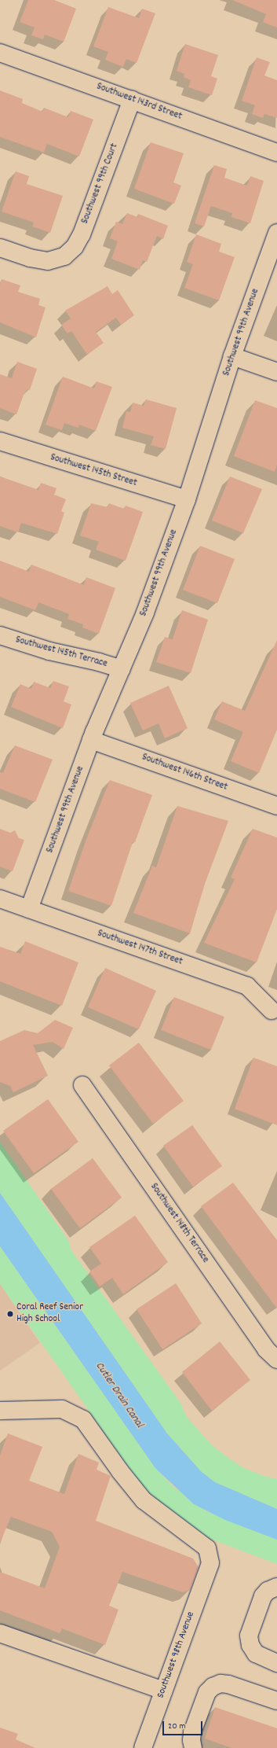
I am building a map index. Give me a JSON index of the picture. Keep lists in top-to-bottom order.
{
  "streets": {
    "street": [
      "Southwest 143rd Street",
      "Southwest 99th Court",
      "Southwest 99th Avenue",
      "Southwest 145th Street",
      "Southwest 145th Terrace",
      "Southwest 146th Street",
      "Southwest 147th Street",
      "Southwest 148th Terrace",
      "Southwest 98th Avenue"
    ]
  },
  "crossings": [
    ["Southwest 143rd Street", "Southwest 99th Court"],
    ["Southwest 99th Avenue", "Southwest 145th Street"],
    ["Southwest 99th Avenue", "Southwest 145th Terrace"],
    ["Southwest 99th Avenue", "Southwest 146th Street"],
    ["Southwest 99th Avenue", "Southwest 147th Street"]
  ],
  "water": ["Cutler Drain Canal"],
  "places": ["Coral Reef Senior High School"],
  "scale_bar": "20 m"
}
